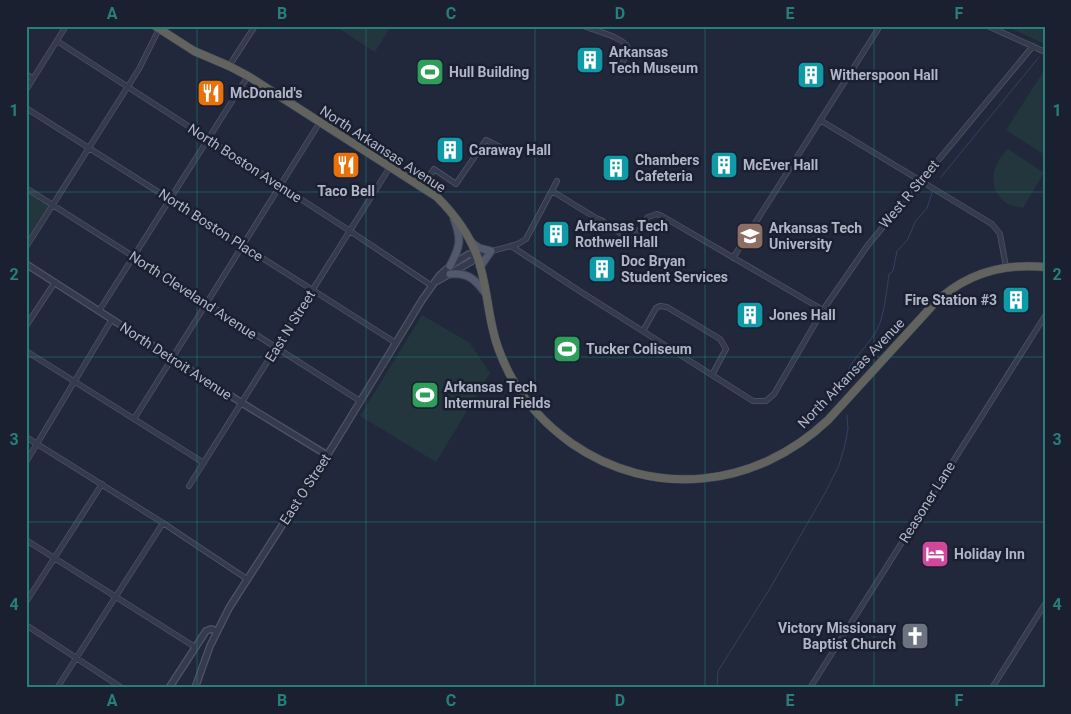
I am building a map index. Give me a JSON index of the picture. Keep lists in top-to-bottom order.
{
  "streets": {
    "highway": ["North Arkansas Avenue"],
    "street": [
      "North Boston Avenue",
      "West R Street",
      "North Boston Place",
      "North Cleveland Avenue",
      "East N Street",
      "North Detroit Avenue",
      "East O Street",
      "Reasoner Lane"
    ]
  },
  "crossings": [
    ["North Arkansas Avenue", "East N Street"],
    ["North Arkansas Avenue", "East O Street"],
    ["North Boston Avenue", "East N Street"],
    ["North Boston Avenue", "East O Street"],
    ["North Boston Place", "East N Street"],
    ["North Boston Place", "East O Street"],
    ["North Cleveland Avenue", "East N Street"],
    ["North Cleveland Avenue", "East O Street"],
    ["East N Street", "North Detroit Avenue"],
    ["North Detroit Avenue", "East O Street"]
  ],
  "places": {
    "building": [
      "Arkansas Tech Museum",
      "Witherspoon Hall",
      "Caraway Hall",
      "McEver Hall",
      "Chambers Cafeteria",
      "Arkansas Tech Rothwell Hall",
      "Doc Bryan Student Services",
      "Fire Station #3",
      "Jones Hall"
    ],
    "sports": ["Hull Building", "Tucker Coliseum", "Arkansas Tech Intermural Fields"],
    "restaurant": ["McDonald's", "Taco Bell"],
    "school or university": ["Arkansas Tech University"],
    "hotel": ["Holiday Inn"],
    "church": ["Victory Missionary Baptist Church"]
  },
  "grid": {
    "columns": [
      "A",
      "B",
      "C",
      "D",
      "E",
      "F"
    ],
    "rows": [
      "1",
      "2",
      "3",
      "4"
    ]
  }
}
